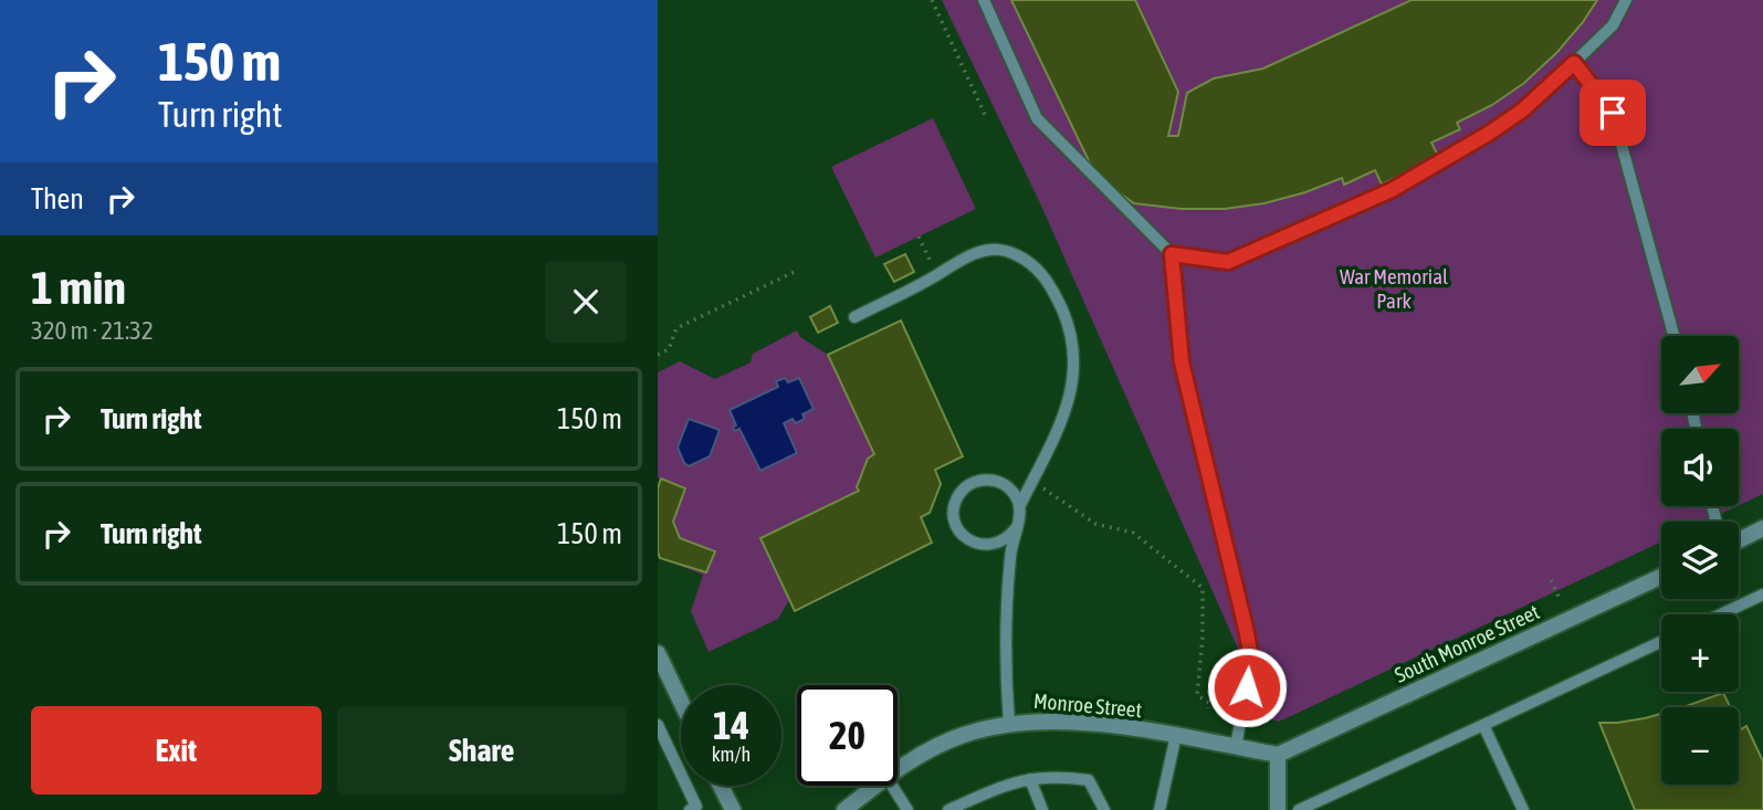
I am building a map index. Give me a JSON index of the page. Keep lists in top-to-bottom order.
{
  "streets": {
    "street": ["South Monroe Street", "Monroe Street"]
  },
  "crossings": [
    ["South Monroe Street", "Monroe Street"]
  ],
  "parks": ["War Memorial Park"],
  "north": "top right",
  "page": {
    "turn": ["150 m", "Turn right"],
    "then": "Then",
    "heading": ["1 min", "320 m · 21:32"],
    "map_buttons": ["+", "−"],
    "list": [
      {
        "name": "Turn right",
        "value": "150 m"
      },
      {
        "name": "Turn right",
        "value": "150 m"
      }
    ],
    "speed": "14 km/h",
    "limit": "20",
    "buttons": ["Exit", "Share"]
  }
}
